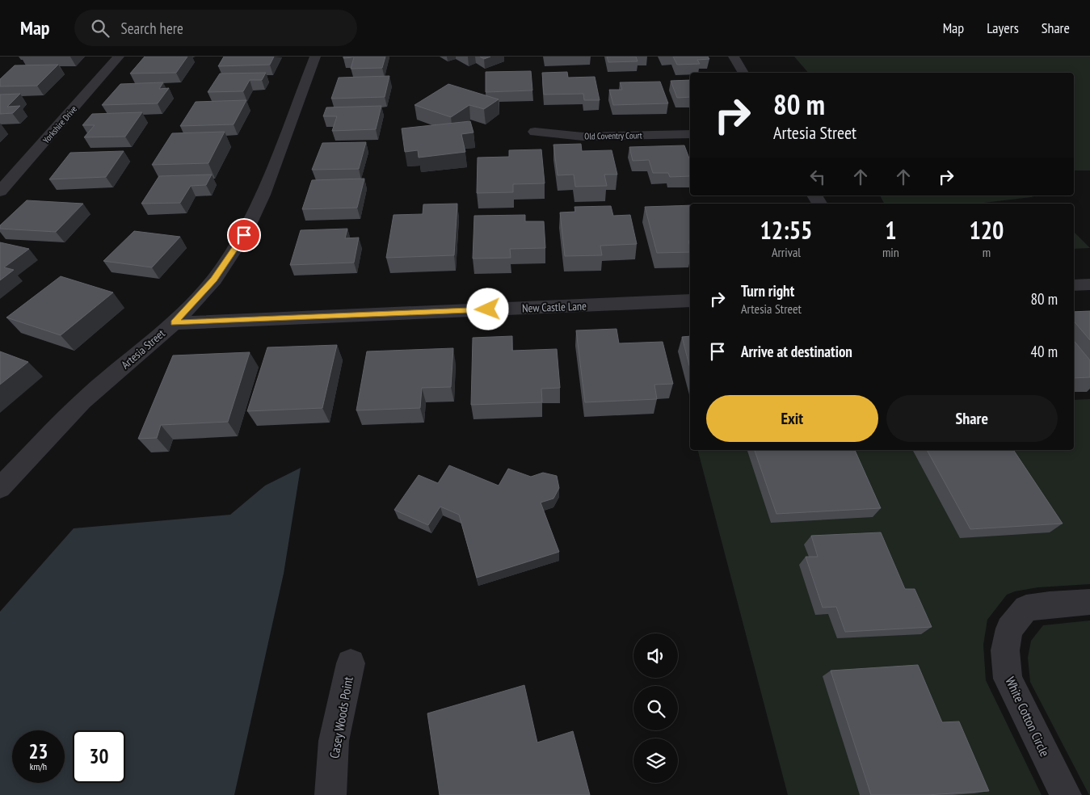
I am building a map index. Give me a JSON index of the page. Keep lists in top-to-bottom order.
{
  "streets": {
    "street": [
      "Yorkshire Drive",
      "Old Coventry Court",
      "New Castle Lane",
      "Artesia Street",
      "White Cotton Circle",
      "Casey Woods Point"
    ]
  },
  "crossings": [
    ["New Castle Lane", "Artesia Street"]
  ],
  "page": {
    "header": "Map",
    "search": "Search here",
    "nav": ["Map", "Layers", "Share"],
    "turn": ["80 m", "Artesia Street"],
    "eta": [
      "12:55",
      "Arrival",
      "1",
      "min",
      "120",
      "m"
    ],
    "list": [
      {
        "name": "Turn right",
        "note": "Artesia Street",
        "value": "80 m"
      },
      {
        "name": "Arrive at destination",
        "value": "40 m"
      }
    ],
    "buttons": ["Exit", "Share"],
    "speed": "23 km/h",
    "limit": "30"
  }
}
